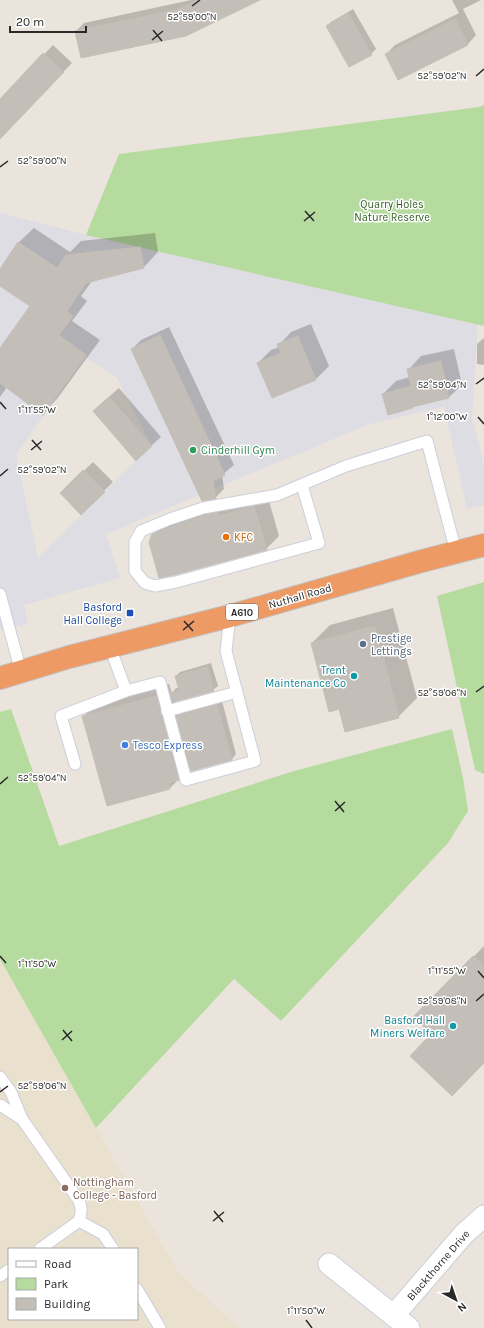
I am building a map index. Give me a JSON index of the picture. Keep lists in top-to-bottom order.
{
  "streets": {
    "highway": ["Nuthall Road", "A610"],
    "street": ["Blackthorne Drive"]
  },
  "parks": ["Quarry Holes Nature Reserve"],
  "places": {
    "other": [
      "Cinderhill Gym",
      "KFC",
      "Prestige Lettings",
      "Trent Maintenance Co",
      "Tesco Express",
      "Basford Hall Miners Welfare",
      "Nottingham College - Basford"
    ],
    "transit": ["Basford Hall College"]
  },
  "legend": ["Road", "Park", "Building"],
  "scale_bar": "20 m",
  "north": "bottom right",
  "coordinates": [
    "52°59'00\"N",
    "52°59'02\"N",
    "52°59'04\"N",
    "1°11'55\"W",
    "1°12'00\"W",
    "52°59'06\"N",
    "1°11'50\"W",
    "52°59'08\"N"
  ]
}
